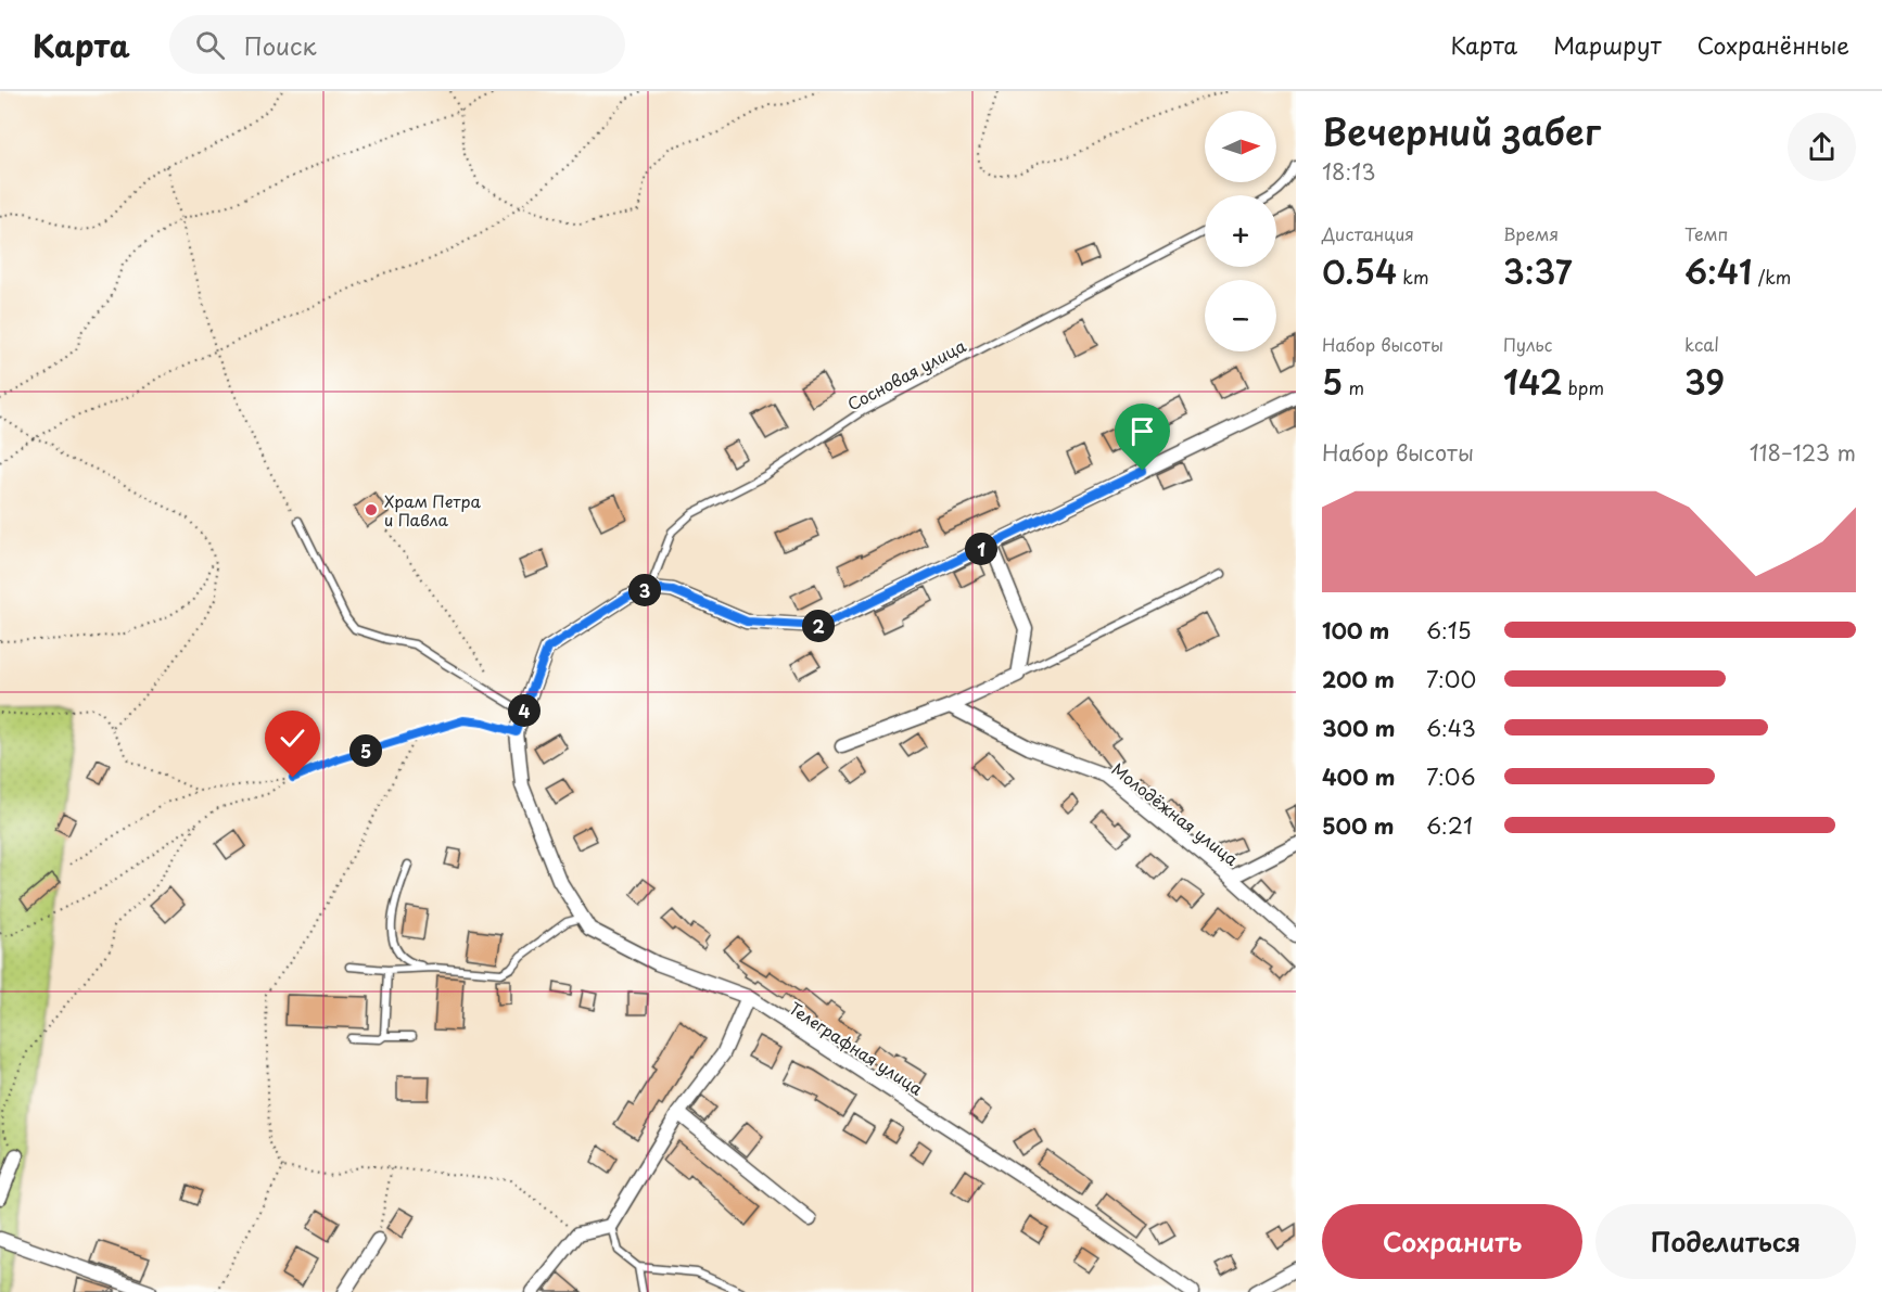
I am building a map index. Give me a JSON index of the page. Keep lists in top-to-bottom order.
{
  "streets": {
    "street": ["Молодёжная улица", "Телеграфная улица"],
    "lane": ["Сосновая улица"]
  },
  "places": ["Храм Петра и Павла"],
  "north": "right",
  "page": {
    "header": "Карта",
    "search": "Поиск",
    "nav": ["Карта", "Маршрут", "Сохранённые"],
    "heading": ["Вечерний забег", "18:13"],
    "map_buttons": ["+", "−"],
    "stats": [
      ["Дистанция", "0.54 km"],
      ["Время", "3:37"],
      ["Темп", "6:41 /km"],
      ["Набор высоты", "5 m"],
      ["Пульс", "142 bpm"],
      ["kcal", "39"]
    ],
    "chart": ["Набор высоты", "118–123 m"],
    "pins": [
      "1",
      "3",
      "2",
      "4",
      "5"
    ],
    "list": [
      {
        "name": "100 m",
        "note": "6:15"
      },
      {
        "name": "200 m",
        "note": "7:00"
      },
      {
        "name": "300 m",
        "note": "6:43"
      },
      {
        "name": "400 m",
        "note": "7:06"
      },
      {
        "name": "500 m",
        "note": "6:21"
      }
    ],
    "buttons": ["Сохранить", "Поделиться"]
  }
}
